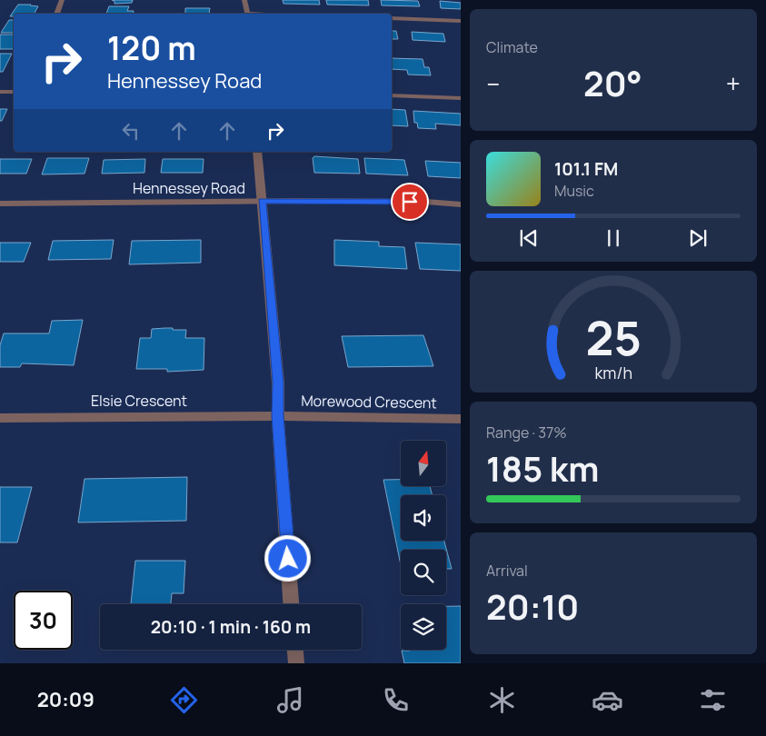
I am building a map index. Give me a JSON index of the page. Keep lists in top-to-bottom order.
{
  "streets": {
    "street": ["Hennessey Road", "Elsie Crescent", "Morewood Crescent"]
  },
  "crossings": [
    ["Elsie Crescent", "Morewood Crescent"]
  ],
  "north": "top",
  "page": {
    "tile": [
      "Climate",
      ["Range · 37%", "185 km"],
      ["Arrival", "20:10"]
    ],
    "turn": ["120 m", "Hennessey Road"],
    "heat": ["−", "20°", "+"],
    "song": ["101.1 FM", "Music"],
    "limit": "30",
    "trip": "20:10 · 1 min · 160 m",
    "tabs": "20:09",
    "gauge": ["25", "km/h"]
  }
}
